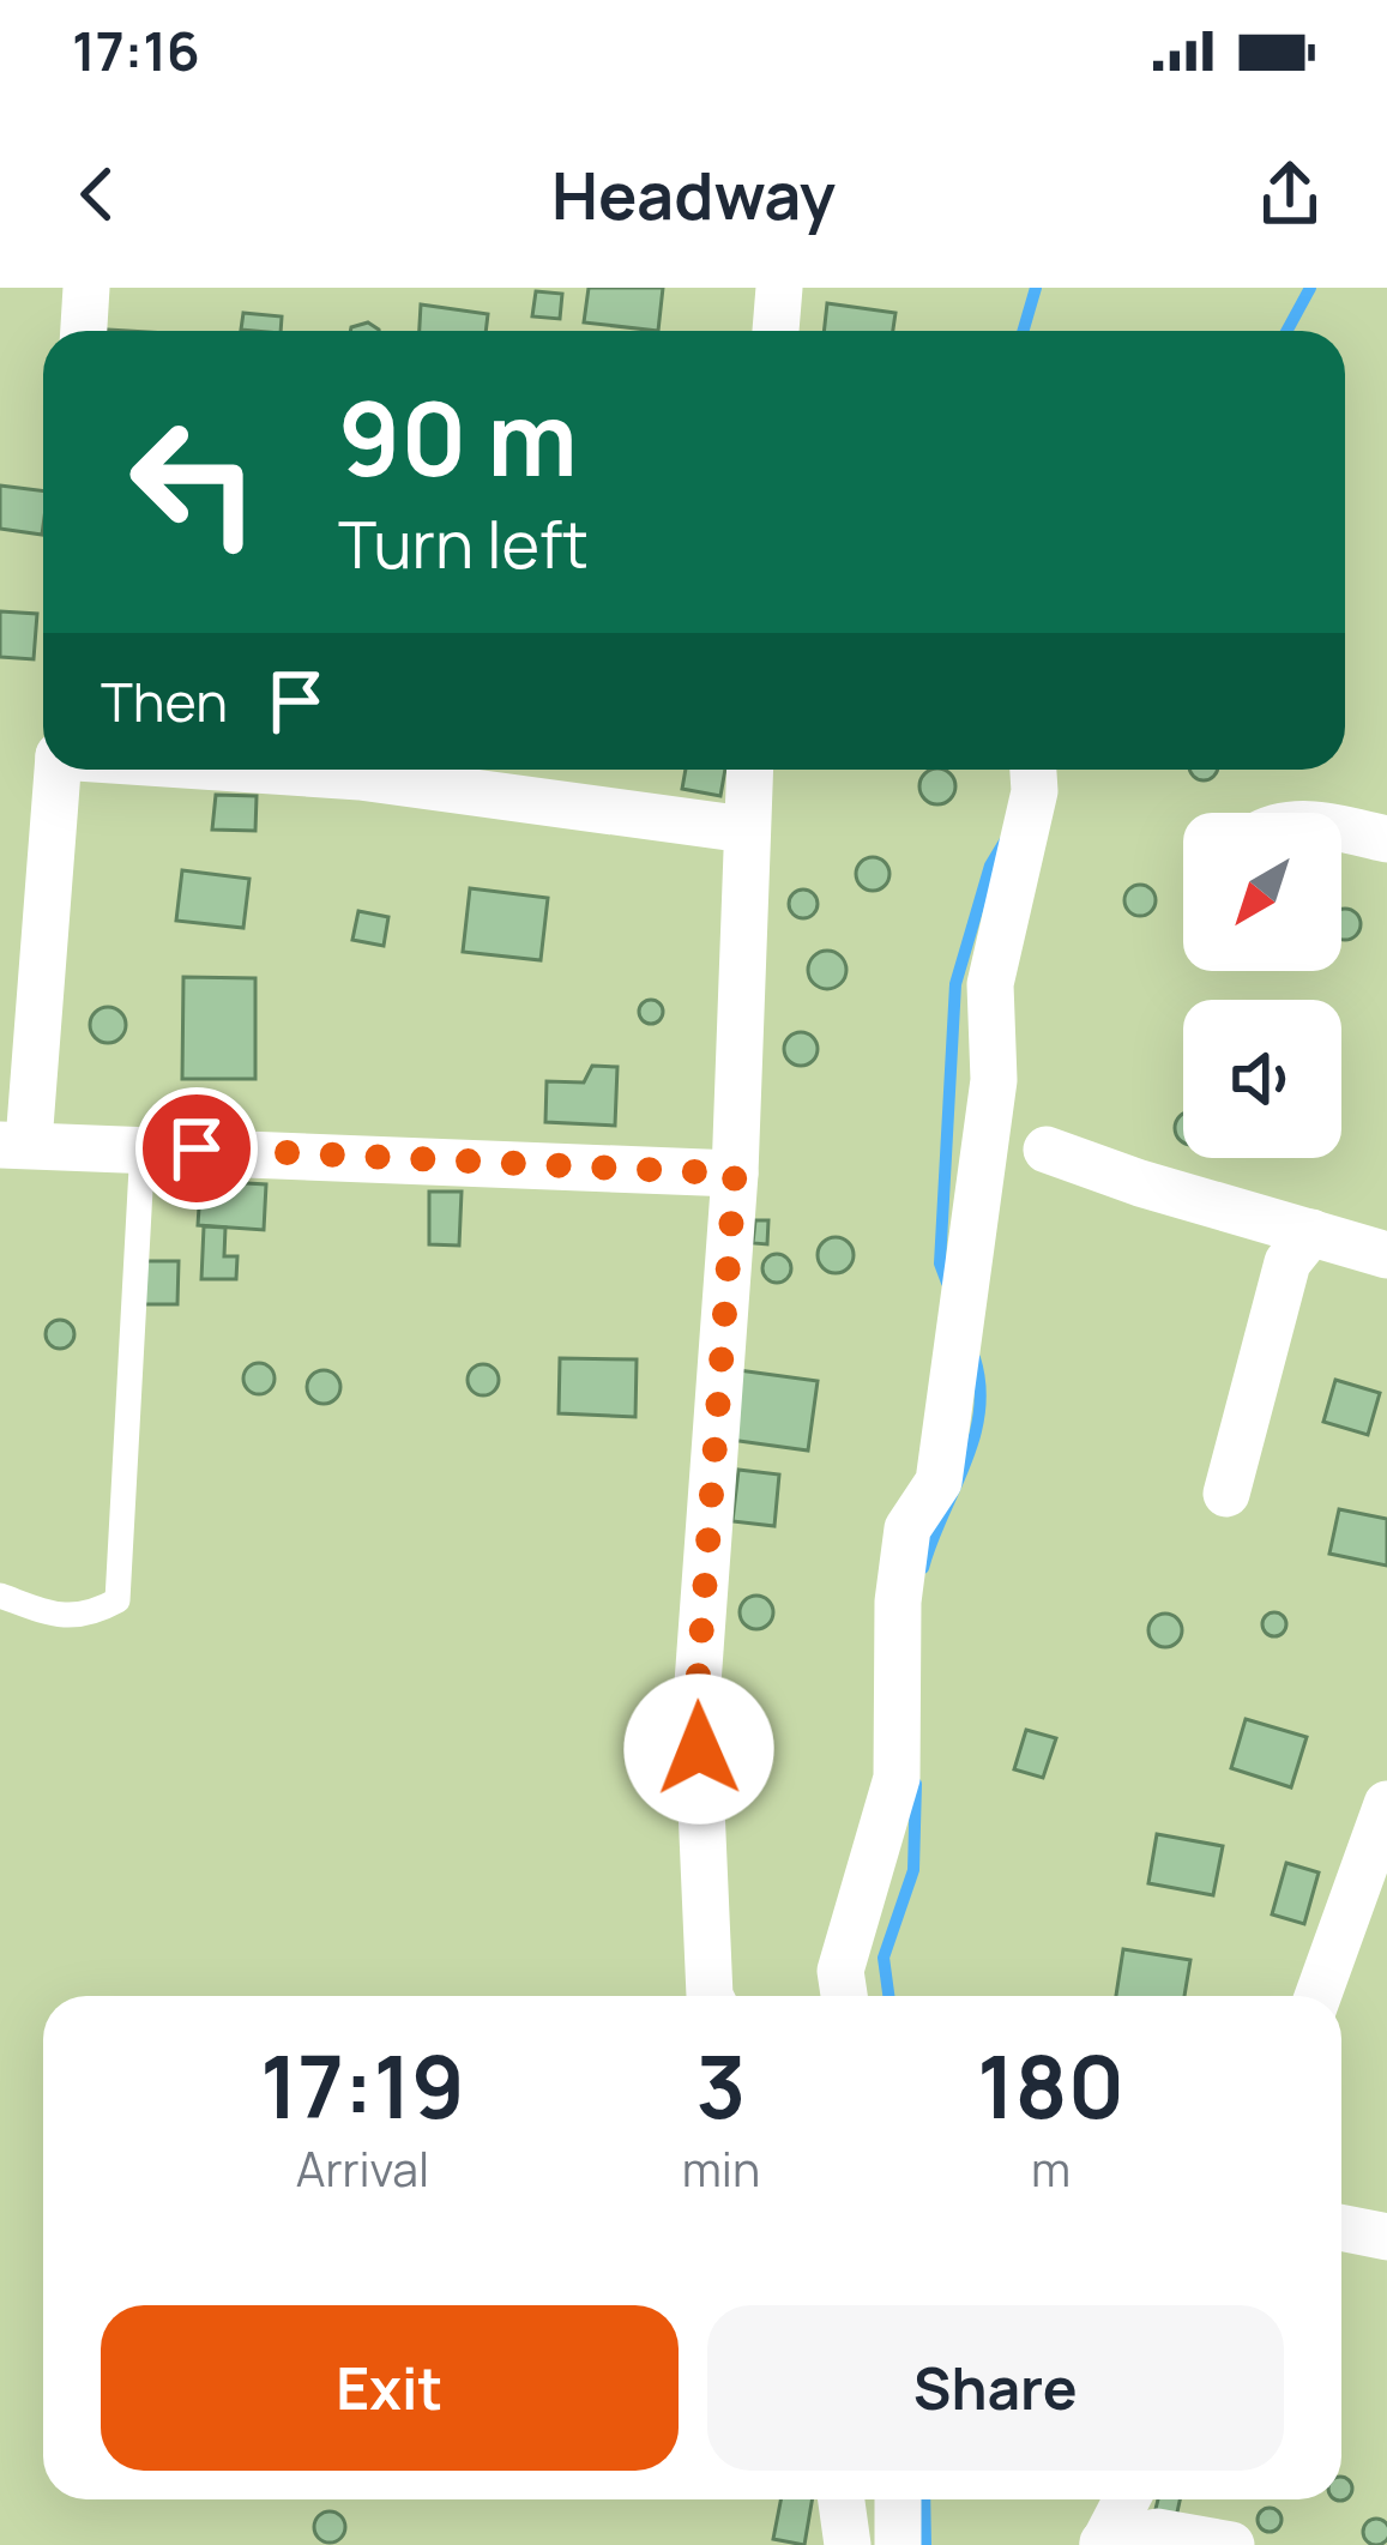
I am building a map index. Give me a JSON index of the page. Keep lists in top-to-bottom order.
{
  "north": "bottom left",
  "page": {
    "status": "17:16",
    "header": "Headway",
    "turn": ["90 m", "Turn left"],
    "then": "Then",
    "eta": [
      "17:19",
      "Arrival",
      "3",
      "min",
      "180",
      "m"
    ],
    "buttons": ["Exit", "Share"]
  }
}
